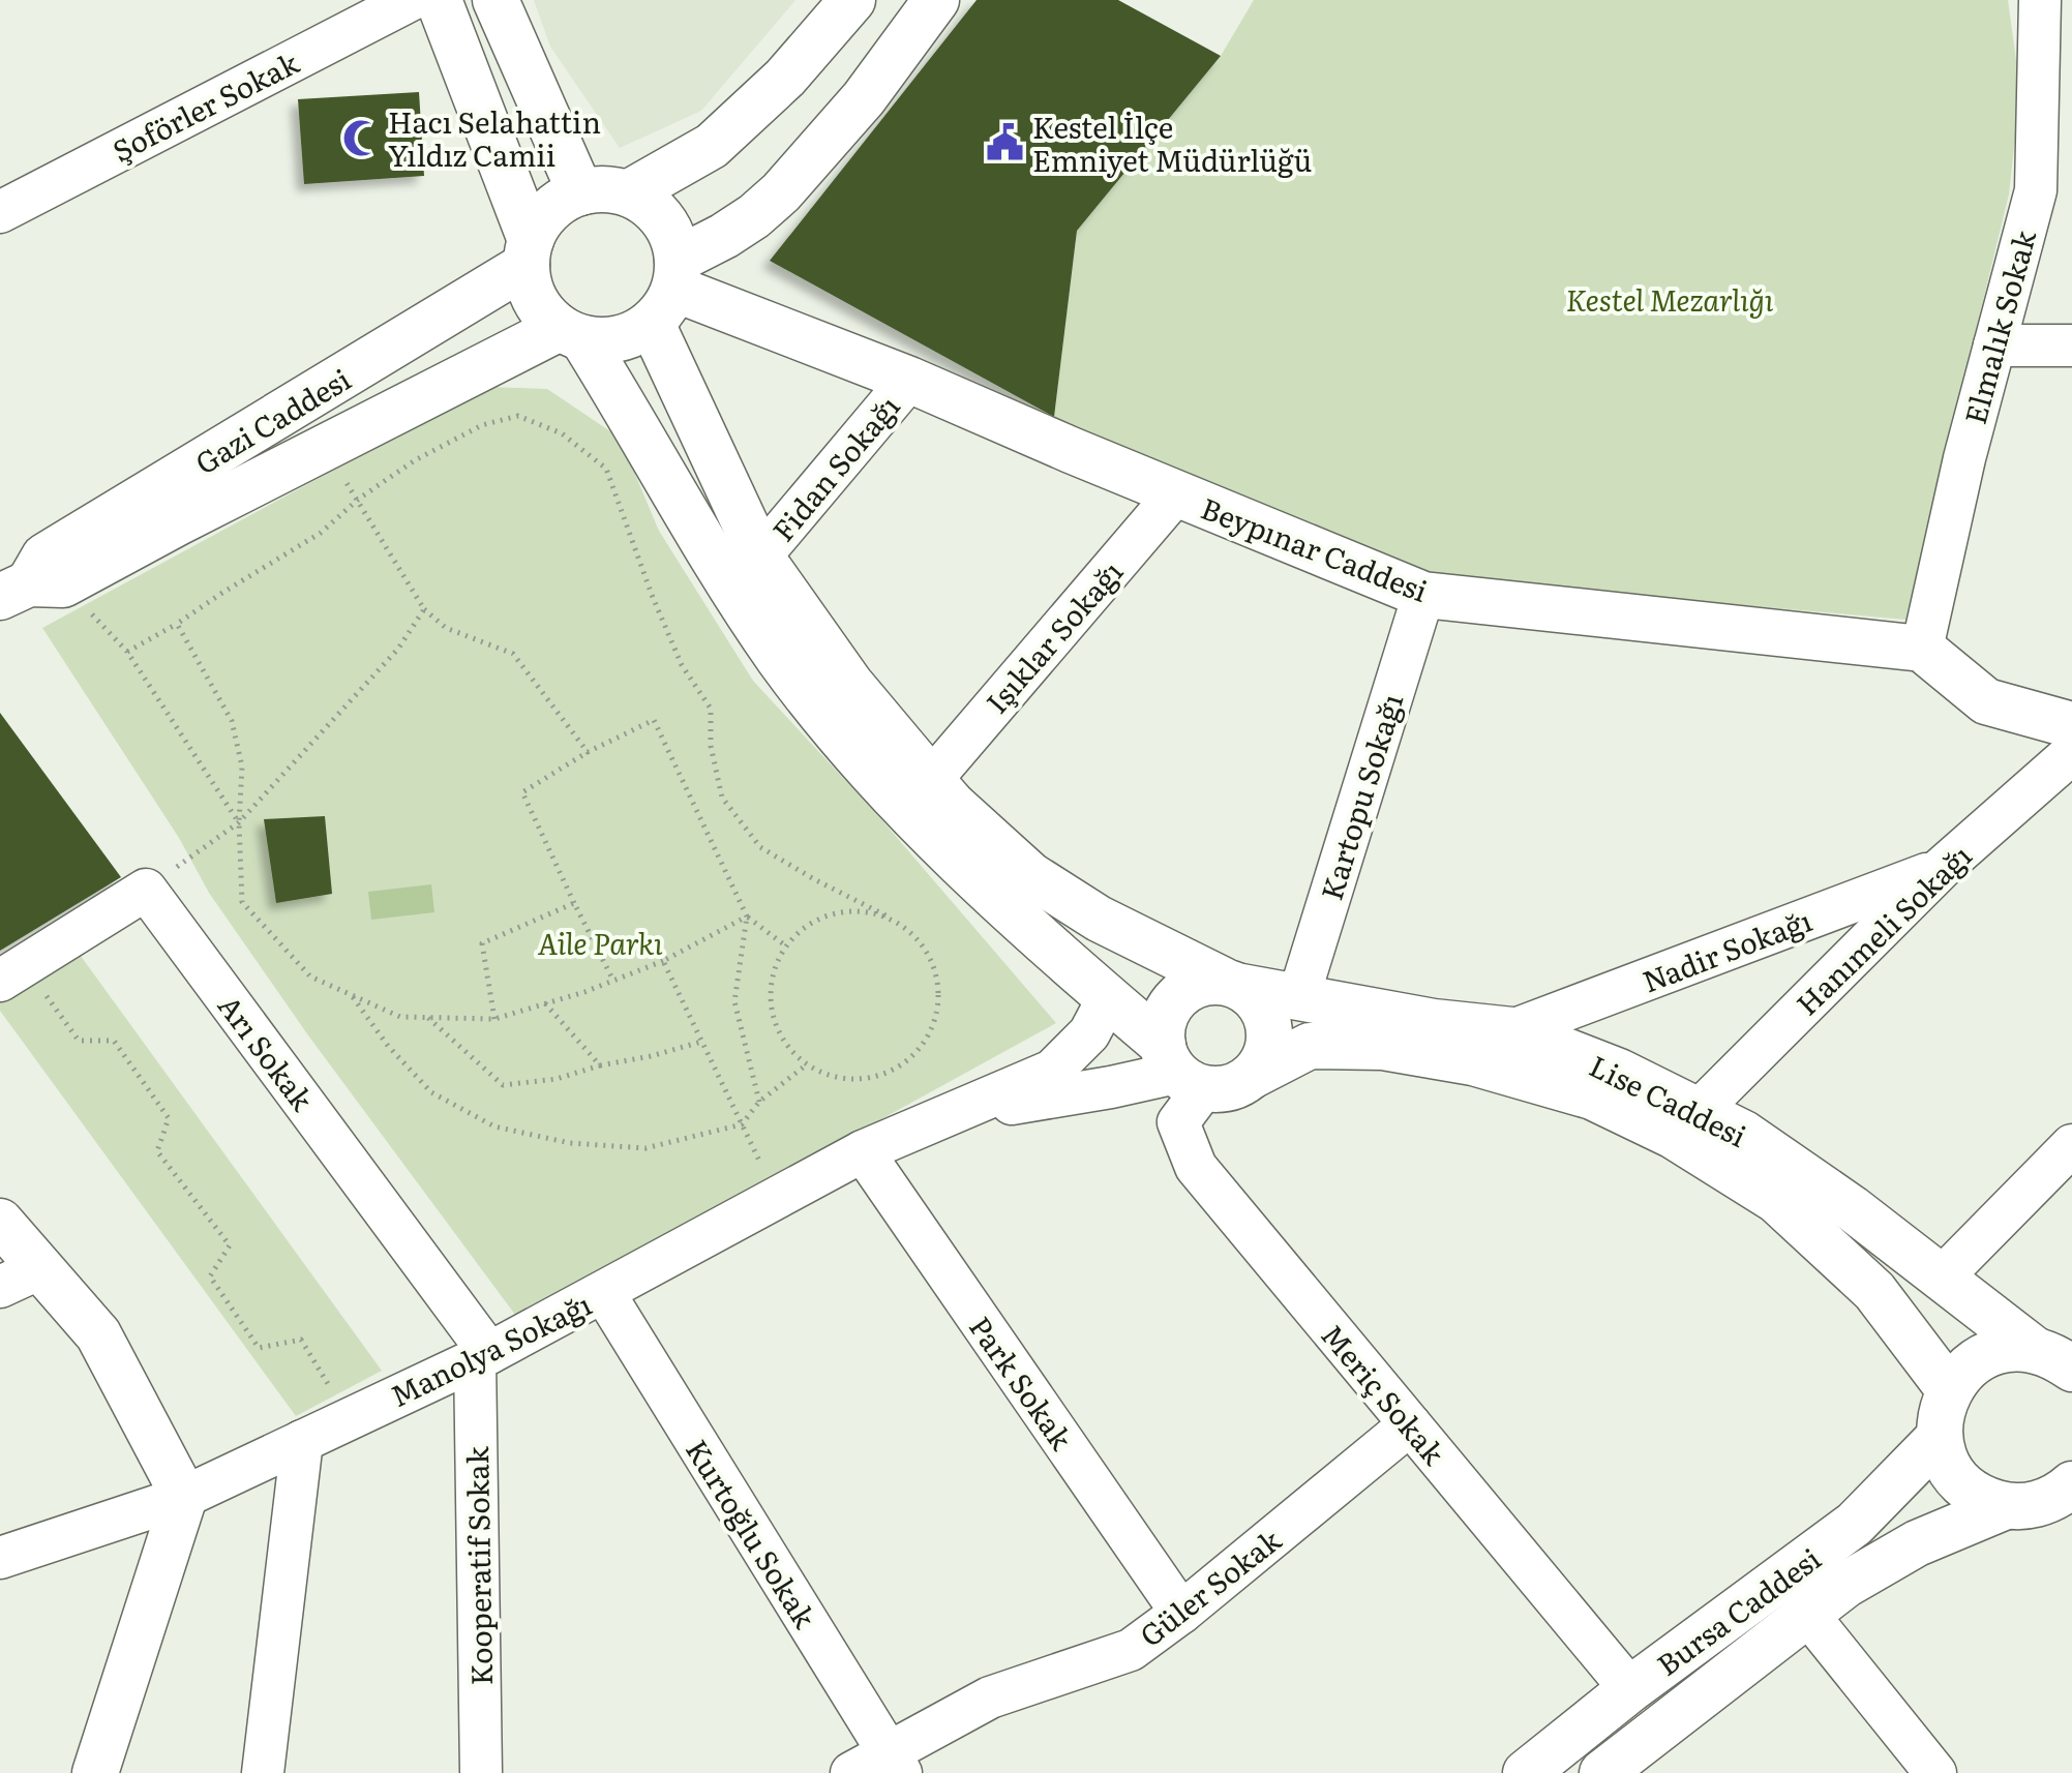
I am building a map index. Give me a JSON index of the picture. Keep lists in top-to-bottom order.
{
  "streets": {
    "main road": [
      "Gazi Caddesi",
      "Beypınar Caddesi",
      "Lise Caddesi",
      "Bursa Caddesi"
    ],
    "street": [
      "Şoförler Sokak",
      "Elmalık Sokak",
      "Fidan Sokağı",
      "Işıklar Sokağı",
      "Kartopu Sokağı",
      "Hanımeli Sokağı",
      "Nadir Sokağı",
      "Arı Sokak",
      "Manolya Sokağı",
      "Park Sokak",
      "Meriç Sokak",
      "Kurtoğlu Sokak",
      "Kooperatif Sokak",
      "Güler Sokak"
    ]
  },
  "crossings": [
    ["Elmalık Sokak", "Beypınar Caddesi"],
    ["Gazi Caddesi", "Beypınar Caddesi"],
    ["Fidan Sokağı", "Beypınar Caddesi"],
    ["Beypınar Caddesi", "Işıklar Sokağı"],
    ["Beypınar Caddesi", "Kartopu Sokağı"],
    ["Kartopu Sokağı", "Lise Caddesi"],
    ["Hanımeli Sokağı", "Nadir Sokağı"],
    ["Hanımeli Sokağı", "Lise Caddesi"],
    ["Nadir Sokağı", "Lise Caddesi"],
    ["Arı Sokak", "Manolya Sokağı"],
    ["Arı Sokak", "Kooperatif Sokak"],
    ["Lise Caddesi", "Manolya Sokağı"],
    ["Lise Caddesi", "Meriç Sokak"],
    ["Manolya Sokağı", "Park Sokak"],
    ["Manolya Sokağı", "Meriç Sokak"],
    ["Manolya Sokağı", "Kurtoğlu Sokak"],
    ["Manolya Sokağı", "Kooperatif Sokak"],
    ["Park Sokak", "Güler Sokak"],
    ["Meriç Sokak", "Güler Sokak"],
    ["Meriç Sokak", "Bursa Caddesi"],
    ["Kurtoğlu Sokak", "Güler Sokak"]
  ],
  "parks": ["Kestel Mezarlığı", "Aile Parkı"],
  "places": {
    "mosque": ["Hacı Selahattin Yıldız Camii"],
    "public building": ["Kestel İlçe Emniyet Müdürlüğü"]
  }
}
